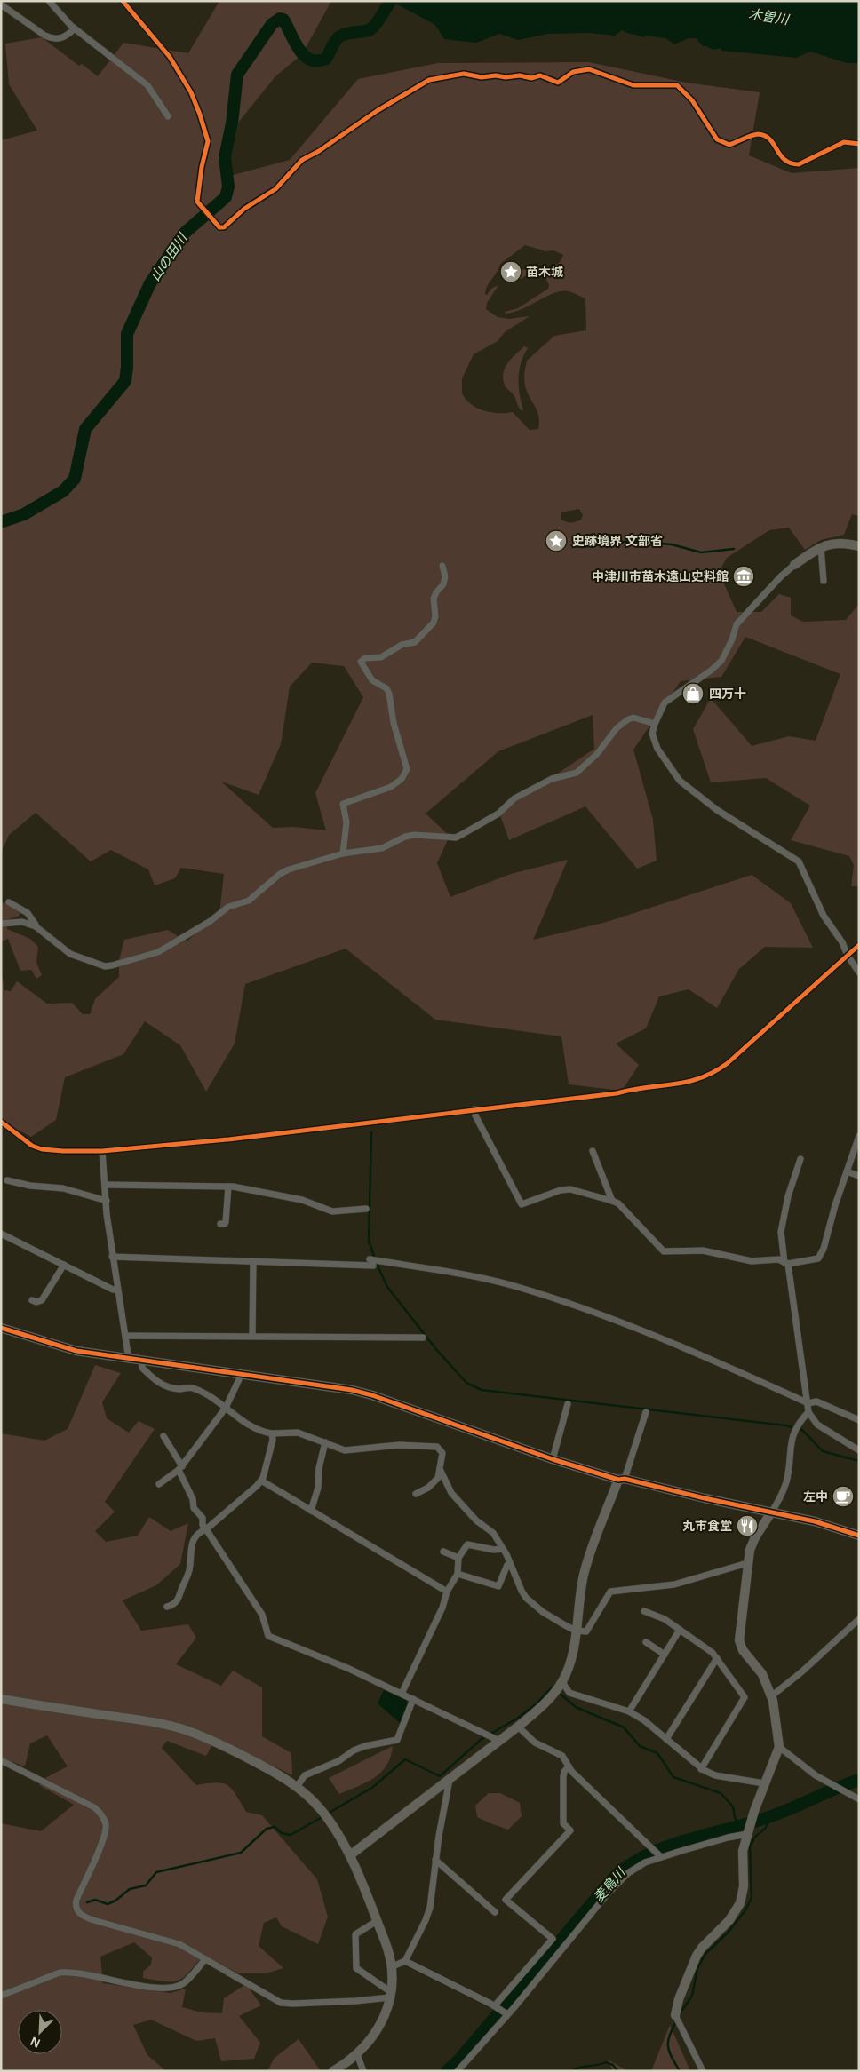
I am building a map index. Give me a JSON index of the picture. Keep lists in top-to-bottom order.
{
  "water": ["木曽川", "山の田川", "麦鳥川"],
  "places": {
    "place": ["苗木城", "史跡境界 文部省"],
    "museum": ["中津川市苗木遠山史料館"],
    "shop": ["四万十"],
    "cafe": ["左中"],
    "restaurant": ["丸市食堂"]
  },
  "north": "bottom left"
}
